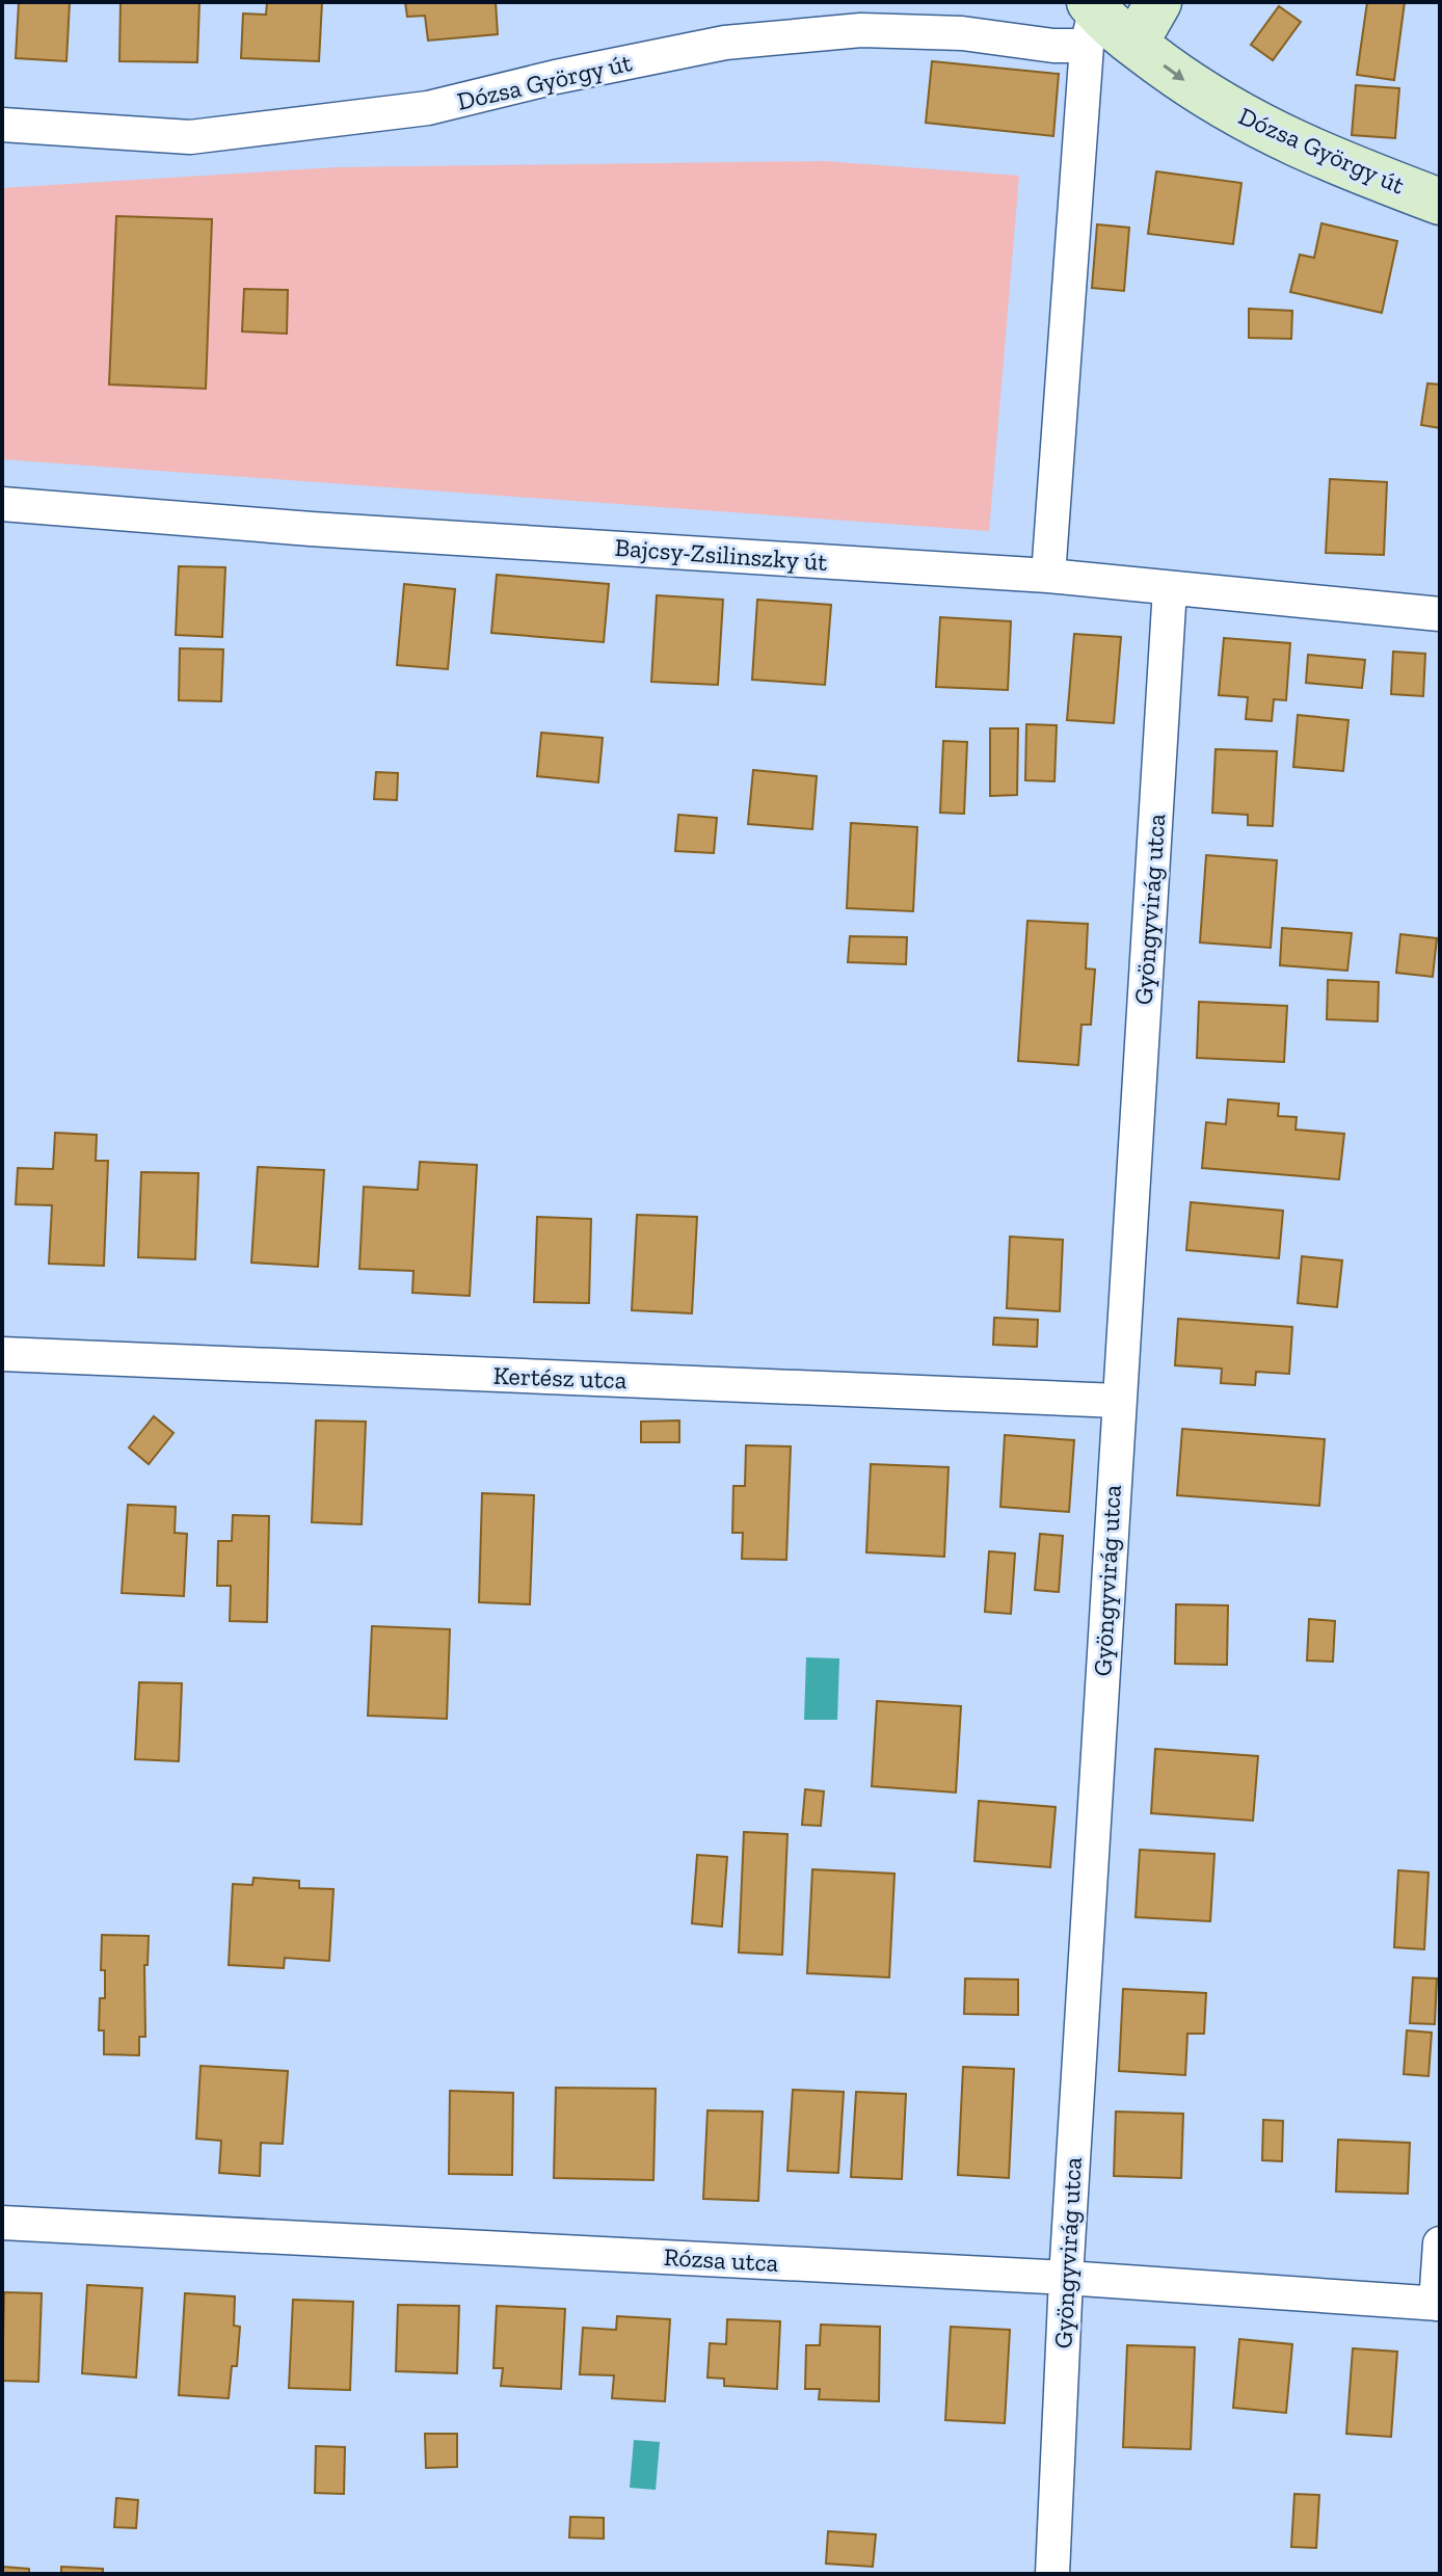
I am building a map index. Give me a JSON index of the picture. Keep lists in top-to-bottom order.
{
  "streets": {
    "main road": ["Dózsa György út"],
    "street": [
      "Bajcsy-Zsilinszky út",
      "Gyöngyvirág utca",
      "Kertész utca",
      "Rózsa utca"
    ]
  },
  "crossings": [
    ["Bajcsy-Zsilinszky út", "Gyöngyvirág utca"],
    ["Gyöngyvirág utca", "Kertész utca"],
    ["Gyöngyvirág utca", "Rózsa utca"]
  ]
}
